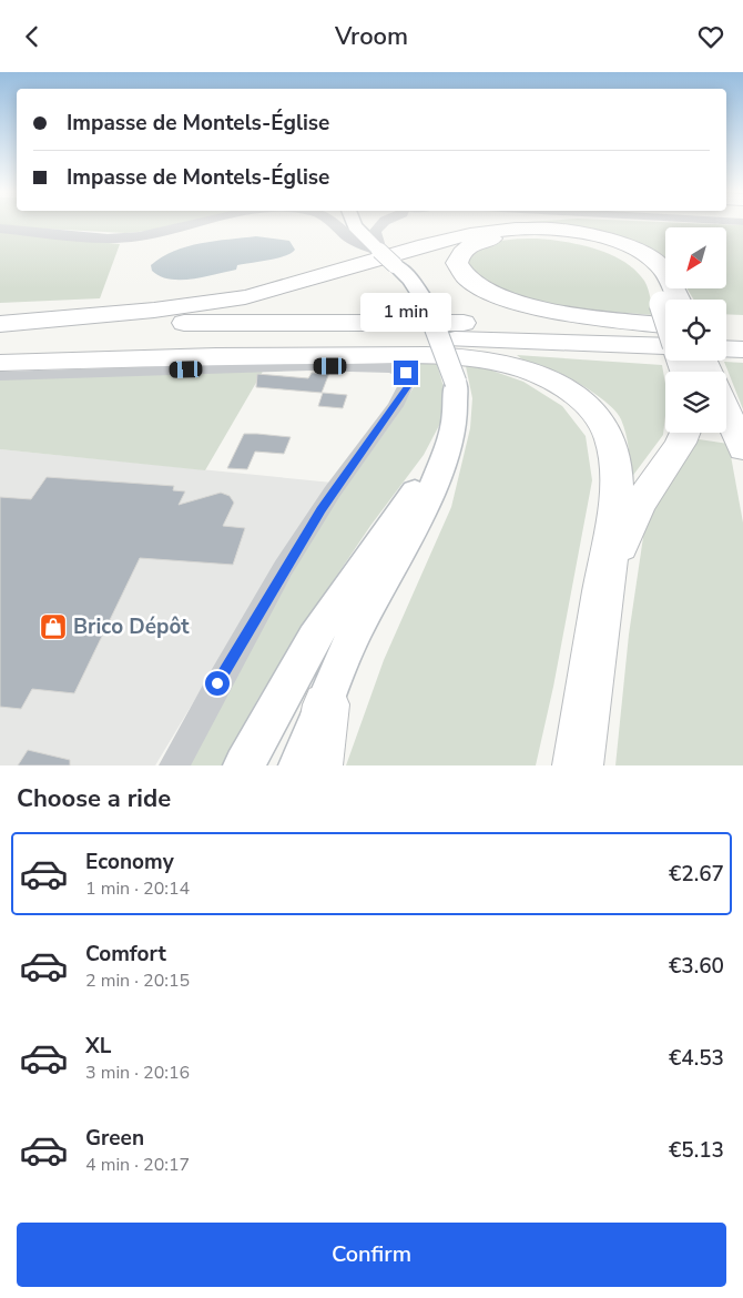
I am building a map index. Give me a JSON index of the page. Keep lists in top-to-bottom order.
{
  "places": {
    "shop": ["Brico Dépôt"]
  },
  "north": "bottom left",
  "page": {
    "header": "Vroom",
    "banner": ["Impasse de Montels-Église", "Impasse de Montels-Église"],
    "bubble": "1 min",
    "heading": "Choose a ride",
    "list": [
      {
        "name": "Economy",
        "note": "1 min · 20:14",
        "value": "€2.67"
      },
      {
        "name": "Comfort",
        "note": "2 min · 20:15",
        "value": "€3.60"
      },
      {
        "name": "XL",
        "note": "3 min · 20:16",
        "value": "€4.53"
      },
      {
        "name": "Green",
        "note": "4 min · 20:17",
        "value": "€5.13"
      }
    ],
    "buttons": "Confirm"
  }
}
